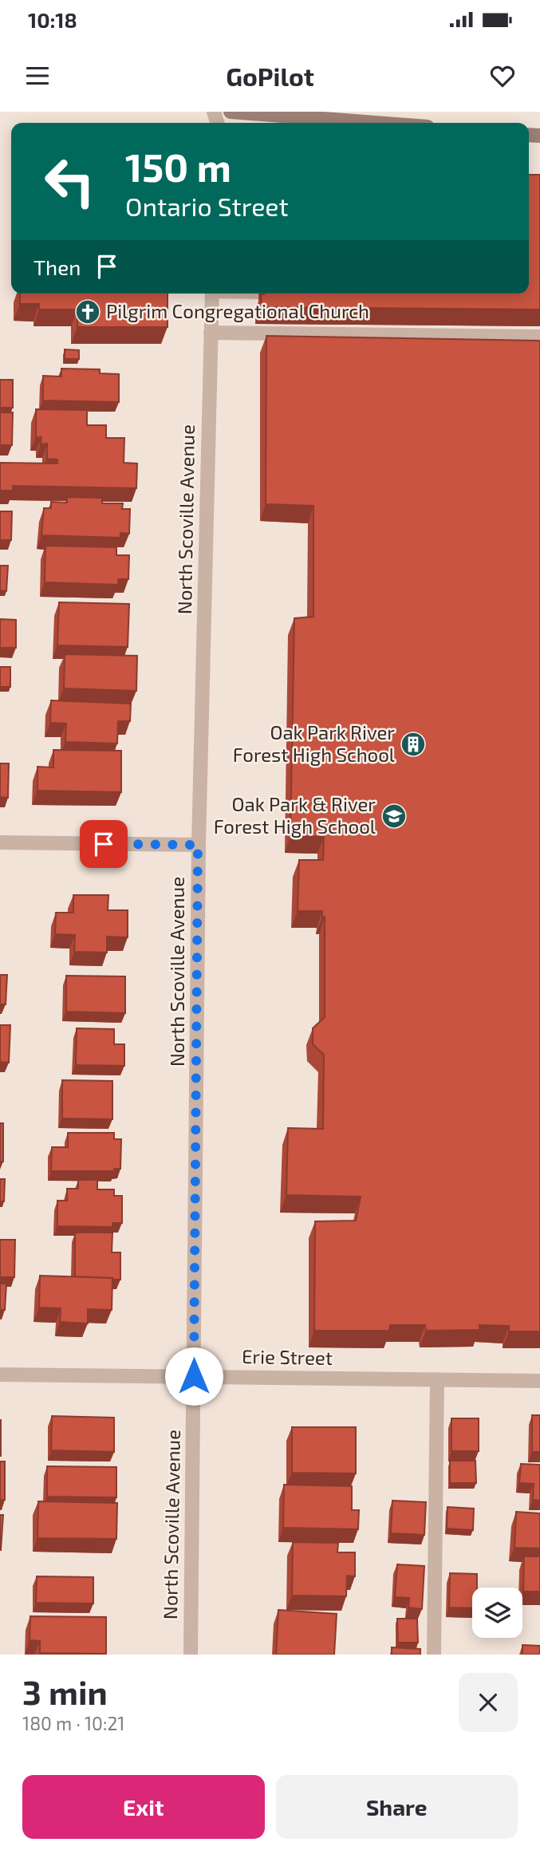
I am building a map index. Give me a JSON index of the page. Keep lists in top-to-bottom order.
{
  "streets": {
    "street": ["North Scoville Avenue", "Erie Street"]
  },
  "crossings": [
    ["North Scoville Avenue", "Erie Street"]
  ],
  "places": {
    "church": ["Pilgrim Congregational Church"],
    "building": ["Oak Park River Forest High School"],
    "school or university": ["Oak Park & River Forest High School"]
  },
  "page": {
    "status": "10:18",
    "header": "GoPilot",
    "turn": ["150 m", "Ontario Street"],
    "then": "Then",
    "heading": ["3 min", "180 m · 10:21"],
    "buttons": ["Exit", "Share"]
  }
}
